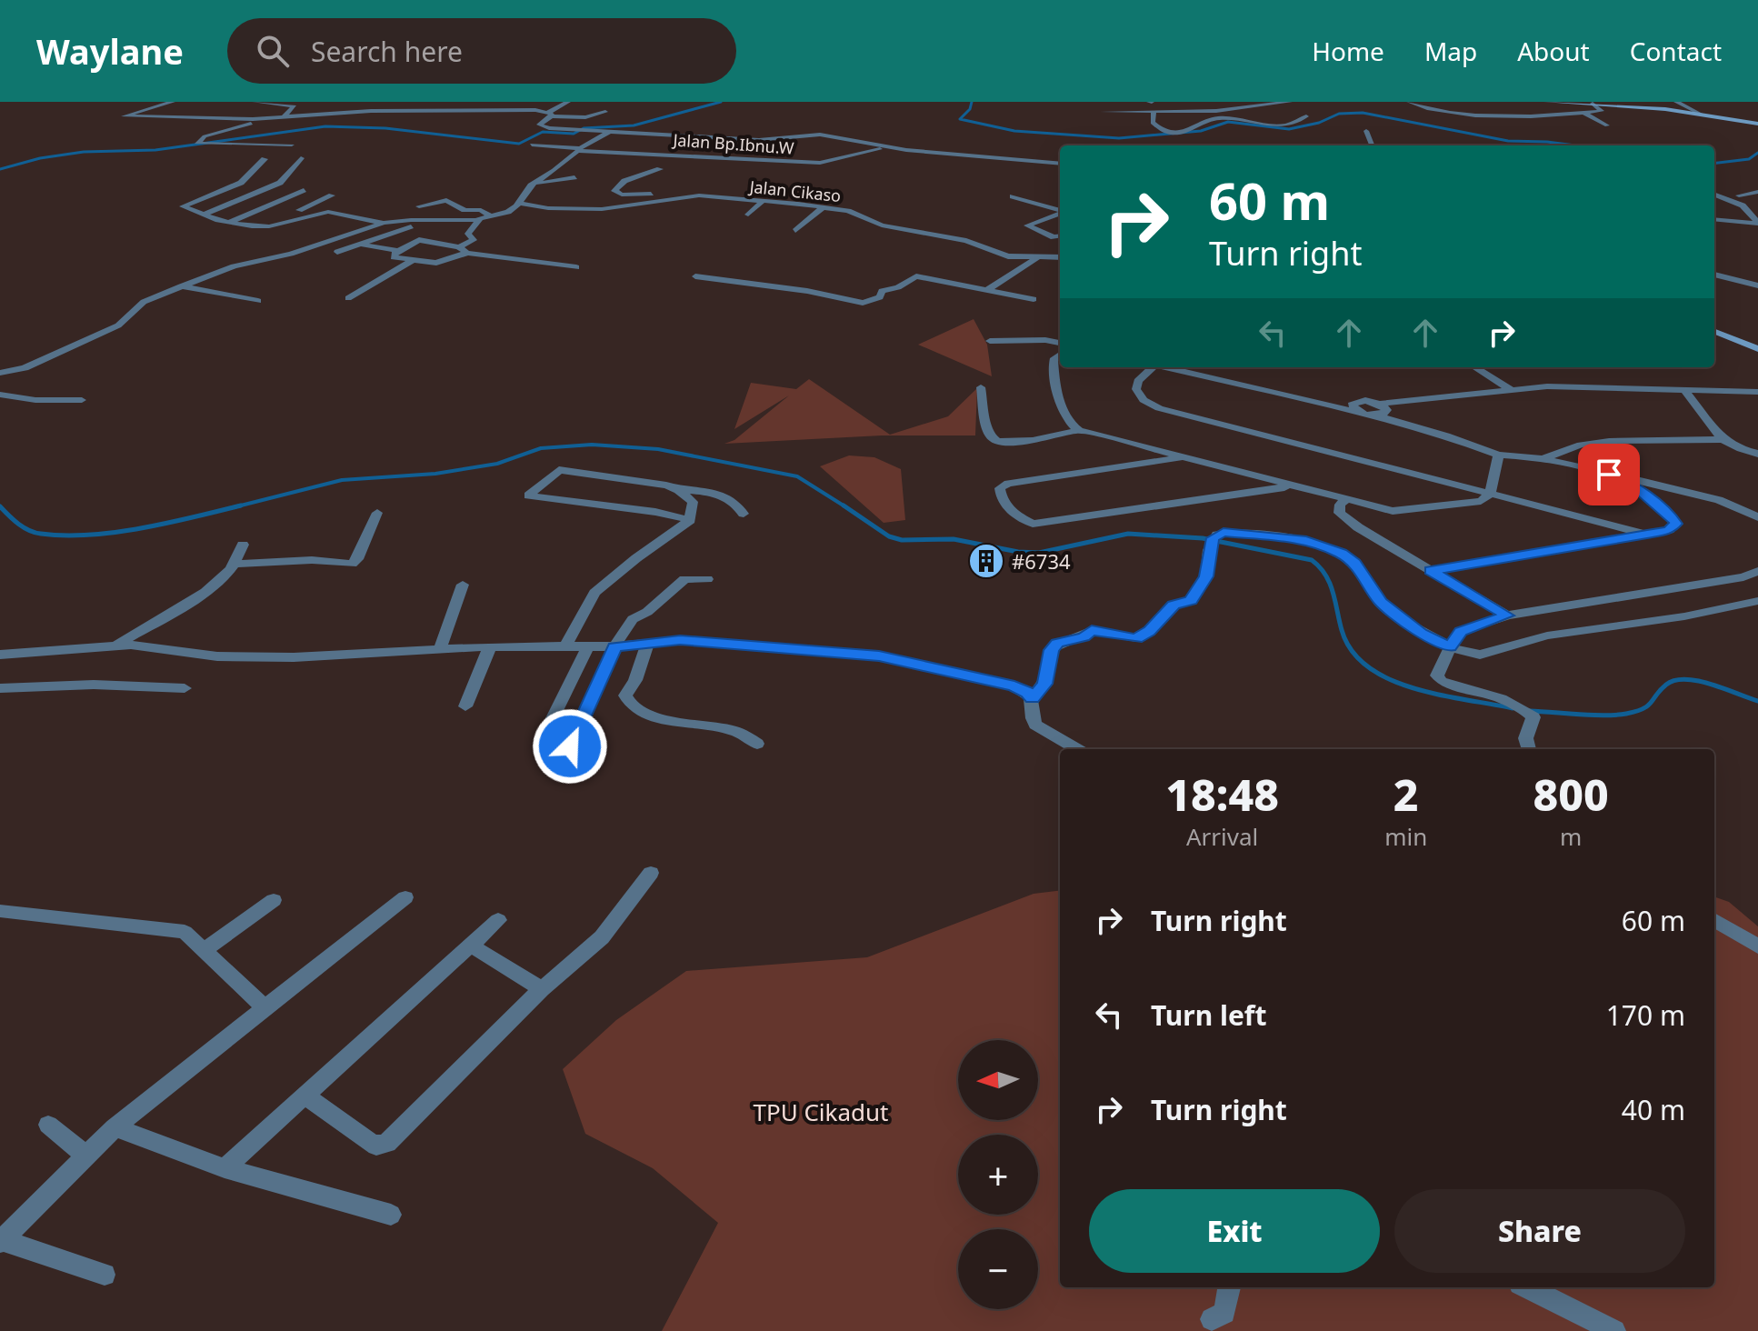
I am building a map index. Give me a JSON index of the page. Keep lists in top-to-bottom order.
{
  "streets": {
    "street": ["Jalan Bp.Ibnu.W", "Jalan Cikaso"]
  },
  "parks": ["TPU Cikadut"],
  "places": {
    "building": ["#6734"]
  },
  "north": "left",
  "page": {
    "header": "Waylane",
    "search": "Search here",
    "nav": [
      "Home",
      "Map",
      "About",
      "Contact"
    ],
    "turn": ["60 m", "Turn right"],
    "eta": [
      "18:48",
      "Arrival",
      "2",
      "min",
      "800",
      "m"
    ],
    "list": [
      {
        "name": "Turn right",
        "value": "60 m"
      },
      {
        "name": "Turn left",
        "value": "170 m"
      },
      {
        "name": "Turn right",
        "value": "40 m"
      }
    ],
    "map_buttons": ["+", "−"],
    "buttons": ["Exit", "Share"]
  }
}
